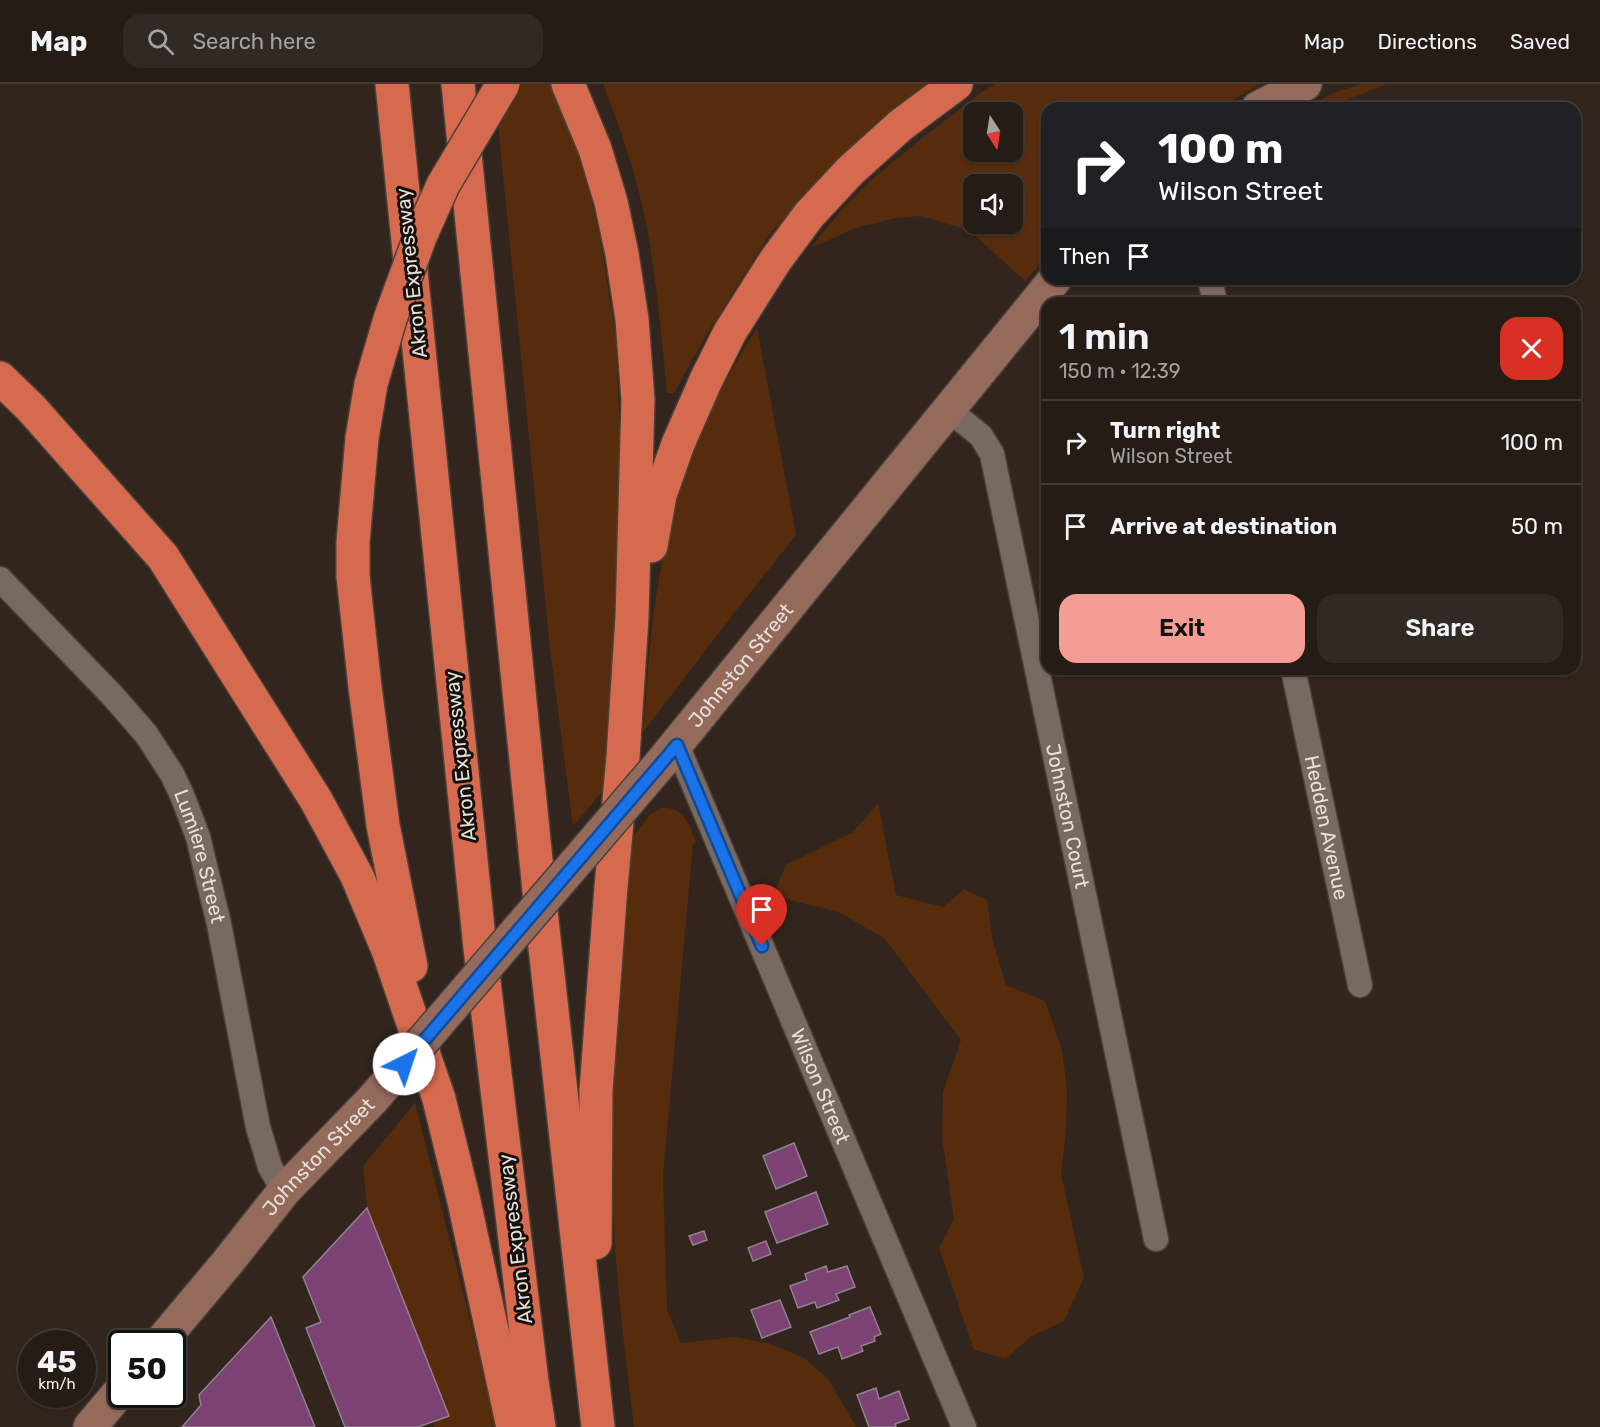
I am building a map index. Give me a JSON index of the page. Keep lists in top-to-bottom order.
{
  "streets": {
    "highway": ["Akron Expressway"],
    "main road": ["Johnston Street"],
    "street": [
      "Johnston Court",
      "Hedden Avenue",
      "Lumiere Street",
      "Wilson Street"
    ]
  },
  "crossings": [
    ["Johnston Street", "Johnston Court"],
    ["Johnston Street", "Lumiere Street"],
    ["Johnston Street", "Wilson Street"]
  ],
  "north": "bottom",
  "page": {
    "header": "Map",
    "search": "Search here",
    "nav": ["Map", "Directions", "Saved"],
    "turn": ["100 m", "Wilson Street"],
    "then": "Then",
    "heading": ["1 min", "150 m · 12:39"],
    "list": [
      {
        "name": "Turn right",
        "note": "Wilson Street",
        "value": "100 m"
      },
      {
        "name": "Arrive at destination",
        "value": "50 m"
      }
    ],
    "buttons": ["Exit", "Share"],
    "speed": "45 km/h",
    "limit": "50"
  }
}
